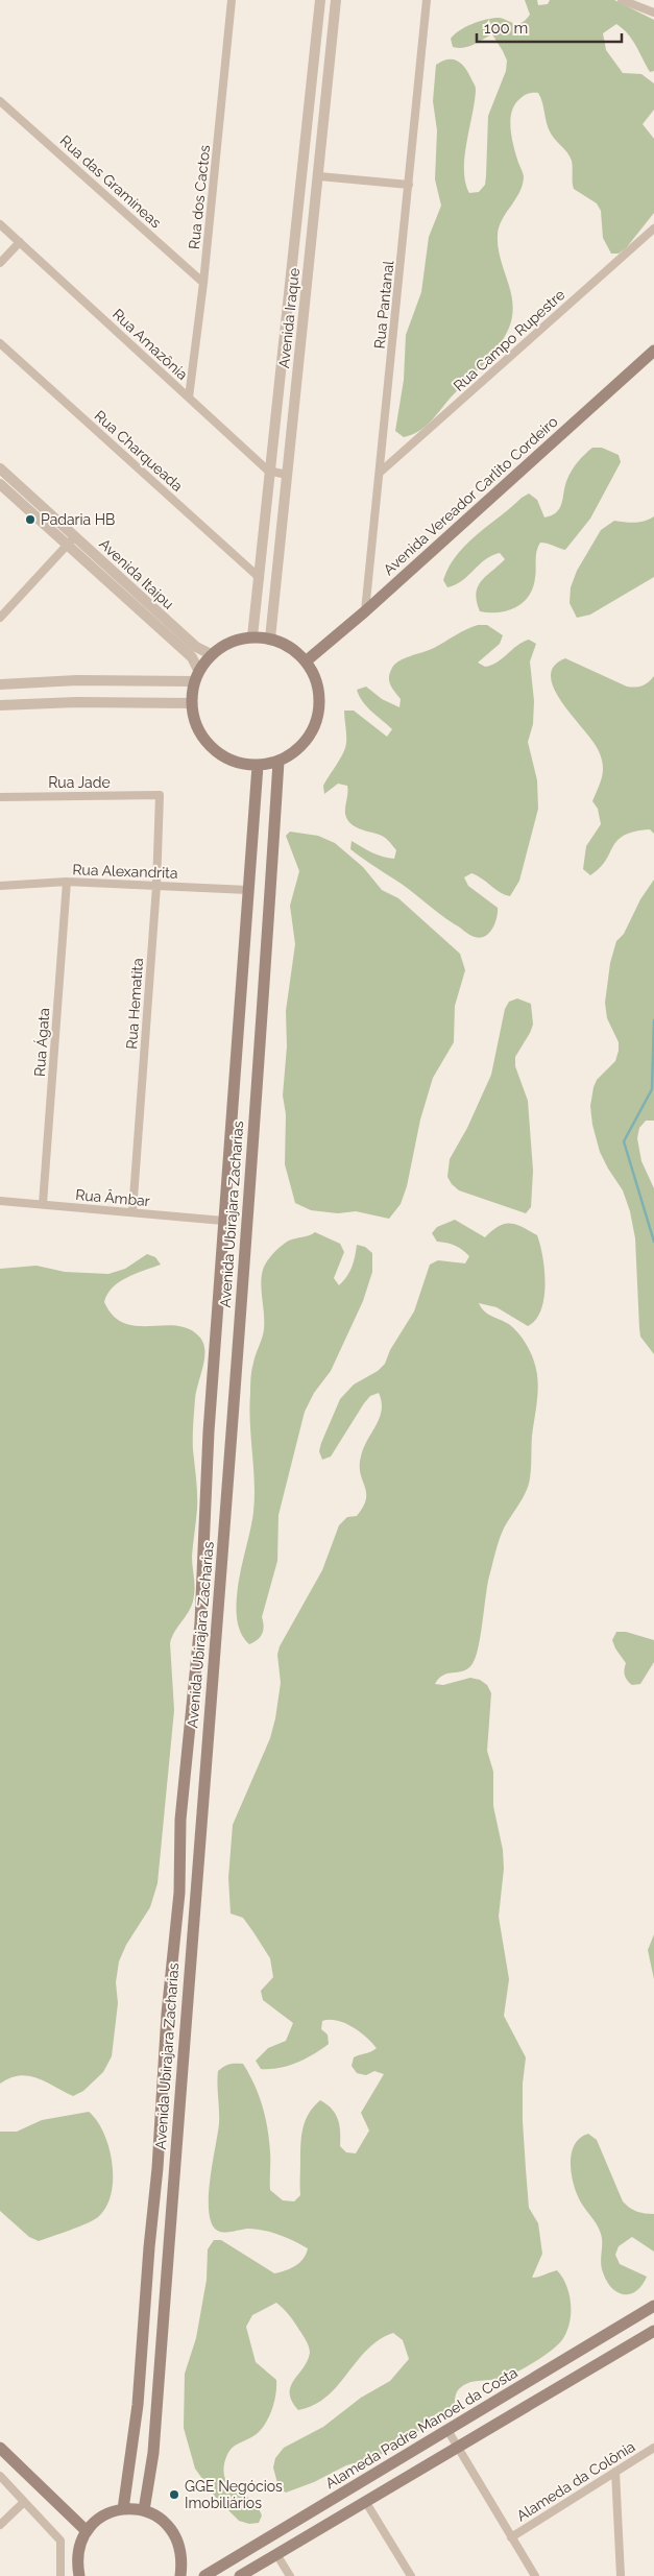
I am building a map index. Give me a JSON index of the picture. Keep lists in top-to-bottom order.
{
  "streets": {
    "main road": ["Avenida Vereador Carlito Cordeiro", "Avenida Ubirajara Zacharias", "Alameda Padre Manoel da Costa"],
    "street": [
      "Rua das Gramíneas",
      "Rua dos Cactos",
      "Rua Pantanal",
      "Avenida Iraque",
      "Rua Campo Rupestre",
      "Rua Amazônia",
      "Rua Charqueada",
      "Avenida Itaipu",
      "Rua Jade",
      "Rua Alexandrita",
      "Rua Hematita",
      "Rua Ágata",
      "Rua Âmbar",
      "Alameda da Colônia"
    ]
  },
  "crossings": [
    ["Rua das Gramíneas", "Rua dos Cactos"],
    ["Rua dos Cactos", "Rua Amazônia"],
    ["Rua Pantanal", "Rua Campo Rupestre"],
    ["Rua Pantanal", "Avenida Vereador Carlito Cordeiro"],
    ["Avenida Iraque", "Rua Amazônia"],
    ["Avenida Iraque", "Rua Charqueada"],
    ["Avenida Iraque", "Avenida Vereador Carlito Cordeiro"],
    ["Avenida Iraque", "Avenida Itaipu"],
    ["Avenida Iraque", "Avenida Ubirajara Zacharias"],
    ["Avenida Vereador Carlito Cordeiro", "Avenida Itaipu"],
    ["Avenida Vereador Carlito Cordeiro", "Avenida Ubirajara Zacharias"],
    ["Avenida Itaipu", "Avenida Ubirajara Zacharias"],
    ["Rua Jade", "Rua Hematita"],
    ["Rua Alexandrita", "Rua Hematita"],
    ["Rua Alexandrita", "Rua Ágata"],
    ["Rua Alexandrita", "Avenida Ubirajara Zacharias"],
    ["Rua Hematita", "Rua Âmbar"],
    ["Rua Ágata", "Rua Âmbar"],
    ["Rua Âmbar", "Avenida Ubirajara Zacharias"]
  ],
  "places": ["Padaria HB", "GGE Negócios Imobiliários"],
  "scale_bar": "100 m"
}
